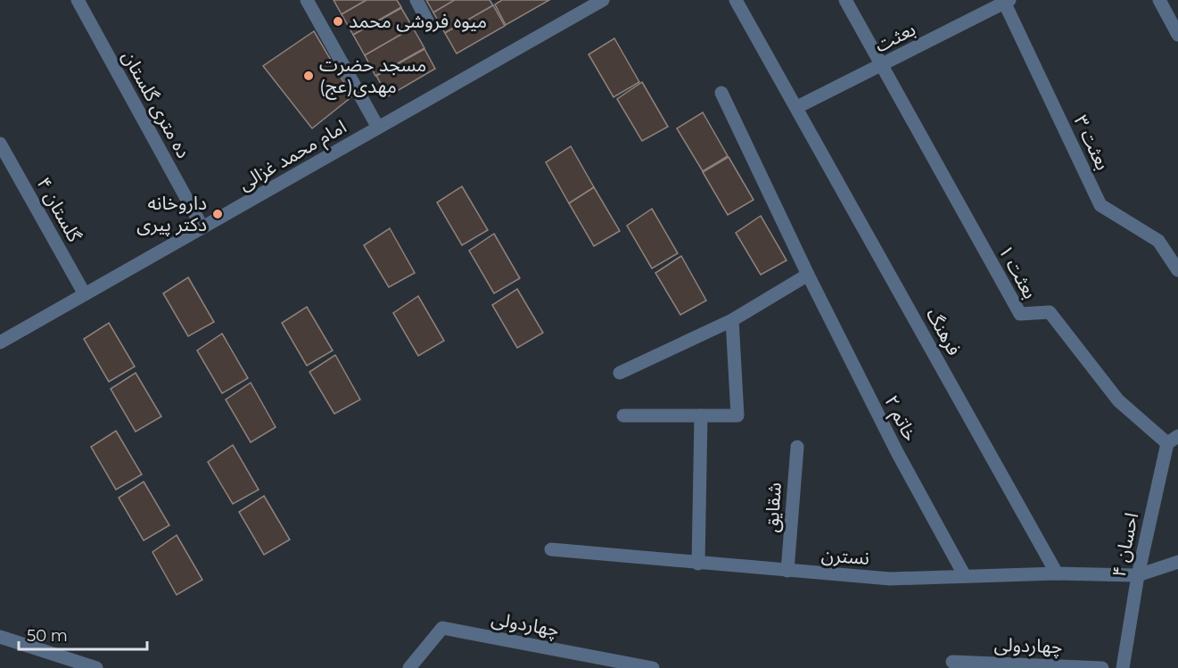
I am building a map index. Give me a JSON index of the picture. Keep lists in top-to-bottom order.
{
  "streets": {
    "street": [
      "بعثت",
      "ده متری گلستان",
      "بعثت ۳",
      "امام محمد غزالی",
      "گلستان ۴",
      "بعثت ۱",
      "فرهنگ",
      "خاتم ۲",
      "شقایق",
      "احسان ۴",
      "نسترن",
      "چهاردولی"
    ]
  },
  "crossings": [
    ["بعثت", "بعثت ۳"],
    ["بعثت", "بعثت ۱"],
    ["بعثت", "فرهنگ"],
    ["ده متری گلستان", "امام محمد غزالی"],
    ["امام محمد غزالی", "گلستان ۴"],
    ["بعثت ۱", "احسان ۴"],
    ["فرهنگ", "نسترن"],
    ["خاتم ۲", "نسترن"],
    ["شقایق", "نسترن"],
    ["احسان ۴", "نسترن"]
  ],
  "places": ["میوه فروشی محمد", "مسجد حضرت مهدی(عج)", "داروخانه دکتر پیری"],
  "scale_bar": "50 m"
}
